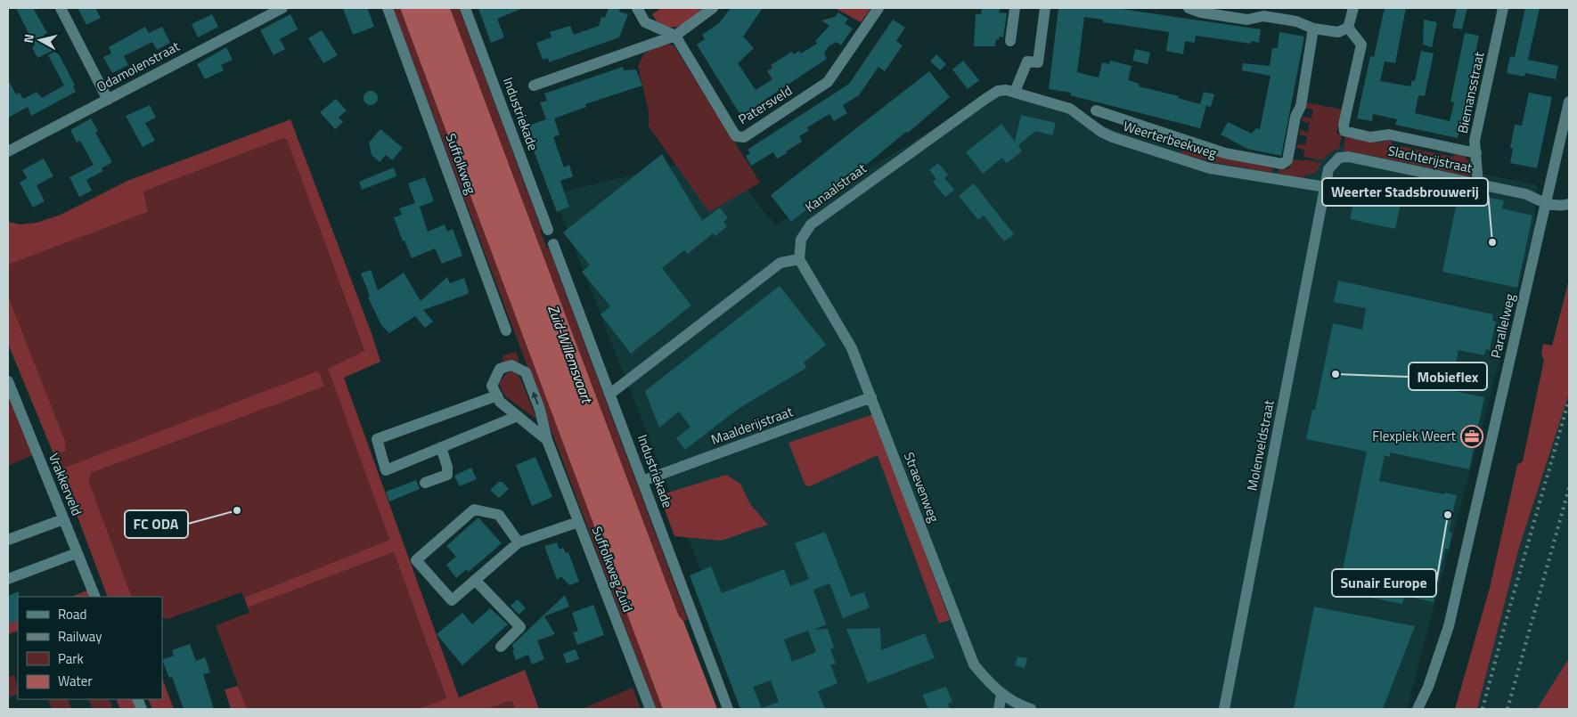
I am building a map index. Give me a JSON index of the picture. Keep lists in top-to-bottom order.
{
  "streets": {
    "street": [
      "Odamolenstraat",
      "Biemansstraat",
      "Patersveld",
      "Industriekade",
      "Weerterbeekweg",
      "Slachterijstraat",
      "Suffolkweg",
      "Kanaalstraat",
      "Parallelweg",
      "Maalderijstraat",
      "Molenveldstraat",
      "Vrakkerveld",
      "Straevenweg",
      "Suffolkweg Zuid"
    ]
  },
  "crossings": [
    ["Biemansstraat", "Slachterijstraat"],
    ["Industriekade", "Maalderijstraat"],
    ["Weerterbeekweg", "Slachterijstraat"],
    ["Weerterbeekweg", "Kanaalstraat"],
    ["Weerterbeekweg", "Molenveldstraat"],
    ["Slachterijstraat", "Parallelweg"],
    ["Slachterijstraat", "Molenveldstraat"],
    ["Kanaalstraat", "Straevenweg"],
    ["Maalderijstraat", "Straevenweg"]
  ],
  "water": ["Zuid-Willemsvaart"],
  "places": {
    "other": [
      "Weerter Stadsbrouwerij",
      "Mobieflex",
      "FC ODA",
      "Sunair Europe"
    ],
    "office": ["Flexplek Weert"]
  },
  "legend": [
    "Road",
    "Railway",
    "Park",
    "Water"
  ],
  "north": "left"
}
